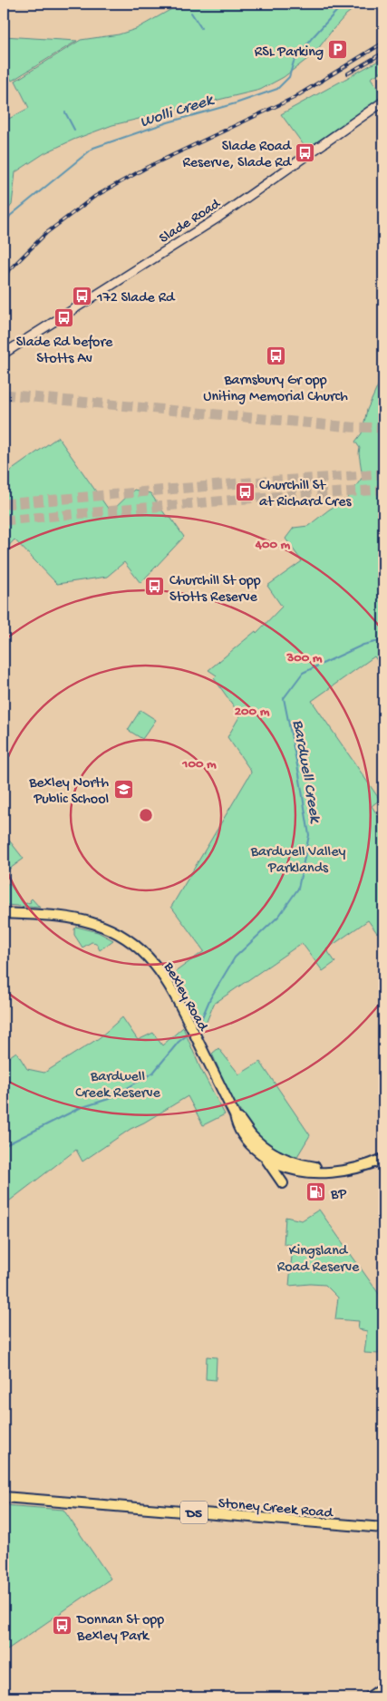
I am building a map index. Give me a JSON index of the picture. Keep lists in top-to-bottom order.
{
  "streets": {
    "main road": [
      "Slade Road",
      "Bexley Road",
      "Stoney Creek Road",
      "D5"
    ]
  },
  "water": ["Wolli Creek", "Bardwell Creek"],
  "parks": ["Bardwell Valley Parklands", "Bardwell Creek Reserve", "Kingsland Road Reserve"],
  "places": {
    "parking": ["RSL Parking"],
    "bus stop": [
      "Slade Road Reserve, Slade Rd",
      "172 Slade Rd",
      "Slade Rd before Stotts Av",
      "Barnsbury Gr opp Uniting Memorial Church",
      "Churchill St at Richard Cres",
      "Churchill St opp Stotts Reserve",
      "Donnan St opp Bexley Park"
    ],
    "school or university": ["Bexley North Public School"],
    "fuel station": ["BP"]
  },
  "rings": [
    "400 m",
    "300 m",
    "200 m",
    "100 m"
  ]
}
